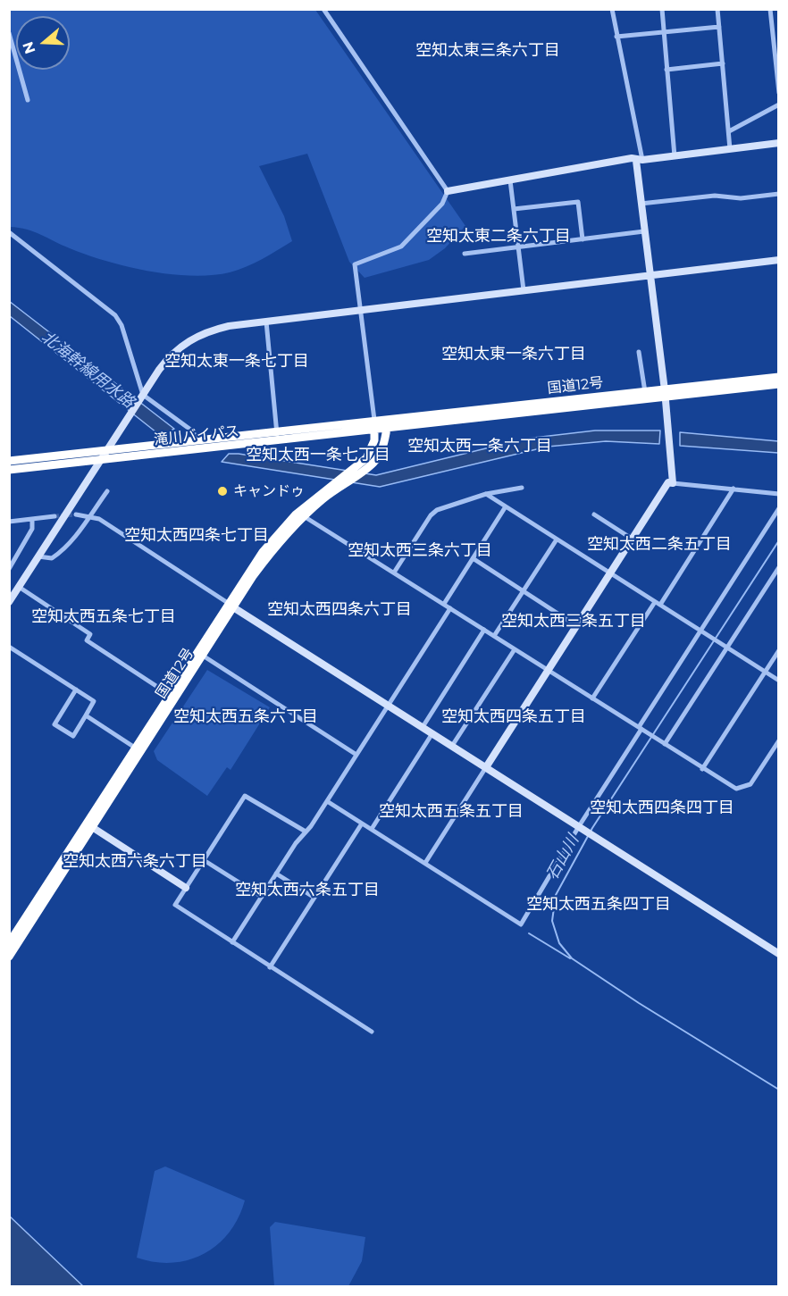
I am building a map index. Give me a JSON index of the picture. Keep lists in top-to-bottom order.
{
  "streets": {
    "highway": ["国道12号", "滝川バイパス"]
  },
  "crossings": [
    ["国道12号", "滝川バイパス"]
  ],
  "districts": [
    "空知太東三条六丁目",
    "空知太東二条六丁目",
    "空知太東一条六丁目",
    "空知太東一条七丁目",
    "空知太西一条六丁目",
    "空知太西一条七丁目",
    "空知太西四条七丁目",
    "空知太西二条五丁目",
    "空知太西三条六丁目",
    "空知太西四条六丁目",
    "空知太西五条七丁目",
    "空知太西三条五丁目",
    "空知太西五条六丁目",
    "空知太西四条五丁目",
    "空知太西四条四丁目",
    "空知太西五条五丁目",
    "空知太西六条六丁目",
    "空知太西六条五丁目",
    "空知太西五条四丁目"
  ],
  "water": ["北海幹線用水路", "石山川"],
  "places": ["キャンドゥ"],
  "north": "left"
}
